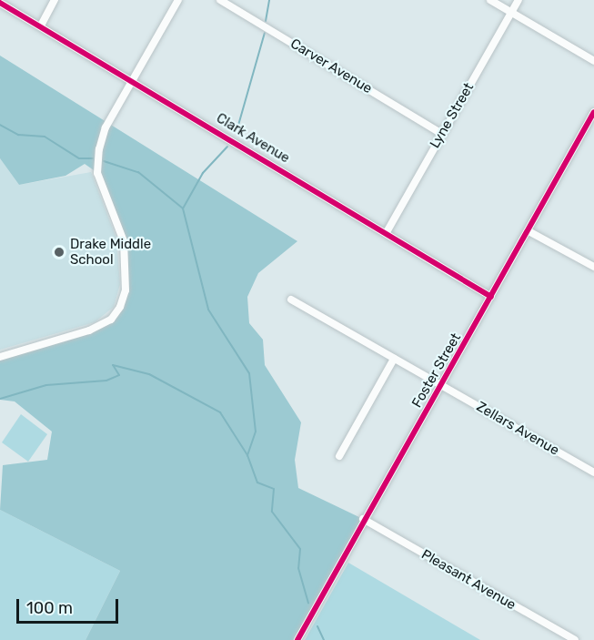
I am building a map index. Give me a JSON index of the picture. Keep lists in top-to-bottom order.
{
  "streets": {
    "street": [
      "Carver Avenue",
      "Lyne Street",
      "Clark Avenue",
      "Foster Street",
      "Zellars Avenue",
      "Pleasant Avenue"
    ]
  },
  "crossings": [
    ["Carver Avenue", "Lyne Street"],
    ["Lyne Street", "Clark Avenue"],
    ["Clark Avenue", "Foster Street"],
    ["Foster Street", "Zellars Avenue"],
    ["Foster Street", "Pleasant Avenue"]
  ],
  "places": ["Drake Middle School"],
  "scale_bar": "100 m"
}
